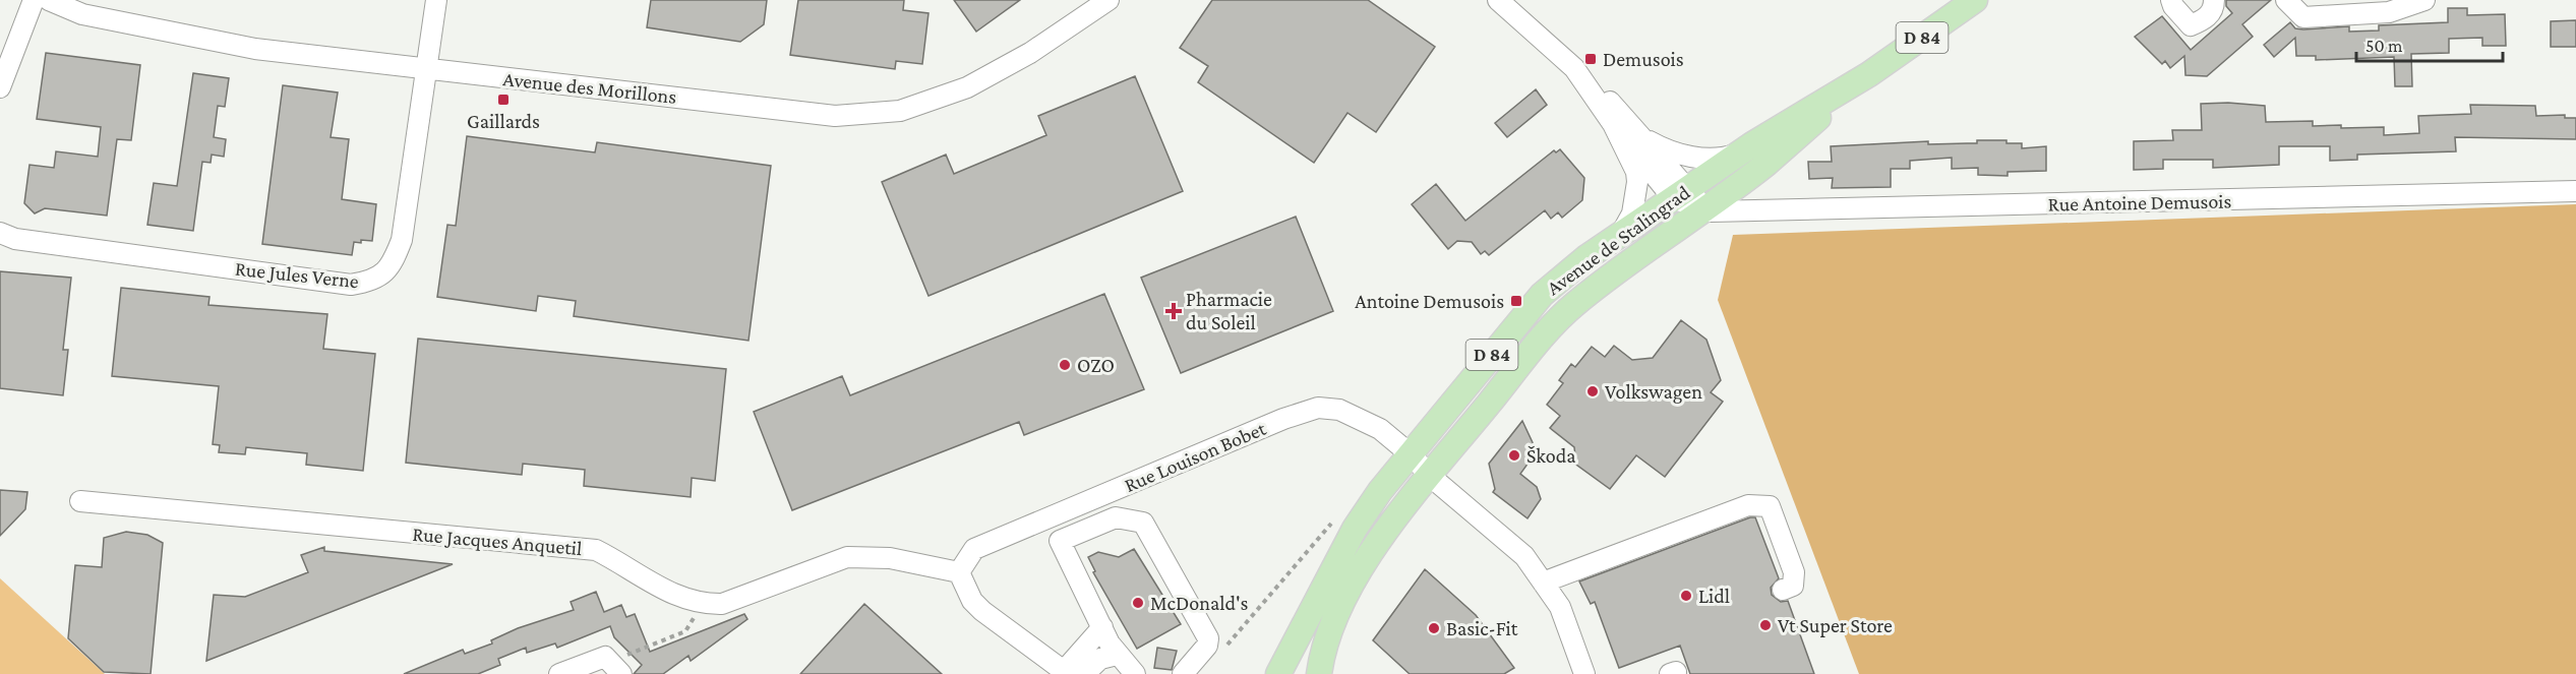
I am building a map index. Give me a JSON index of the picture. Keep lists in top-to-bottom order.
{
  "streets": {
    "main road": ["D 84", "Avenue de Stalingrad"],
    "street": [
      "Avenue des Morillons",
      "Rue Antoine Demusois",
      "Rue Jules Verne",
      "Rue Louison Bobet",
      "Rue Jacques Anquetil"
    ]
  },
  "crossings": [
    ["Avenue des Morillons", "Rue Jules Verne"],
    ["Rue Antoine Demusois", "Avenue de Stalingrad"],
    ["Avenue de Stalingrad", "Rue Louison Bobet"],
    ["Rue Louison Bobet", "Rue Jacques Anquetil"]
  ],
  "places": {
    "transit": ["Demusois", "Gaillards", "Antoine Demusois"],
    "health": ["Pharmacie du Soleil"],
    "other": [
      "OZO",
      "Volkswagen",
      "Škoda",
      "Lidl",
      "McDonald's",
      "Vt Super Store",
      "Basic-Fit"
    ]
  },
  "scale_bar": "50 m"
}
